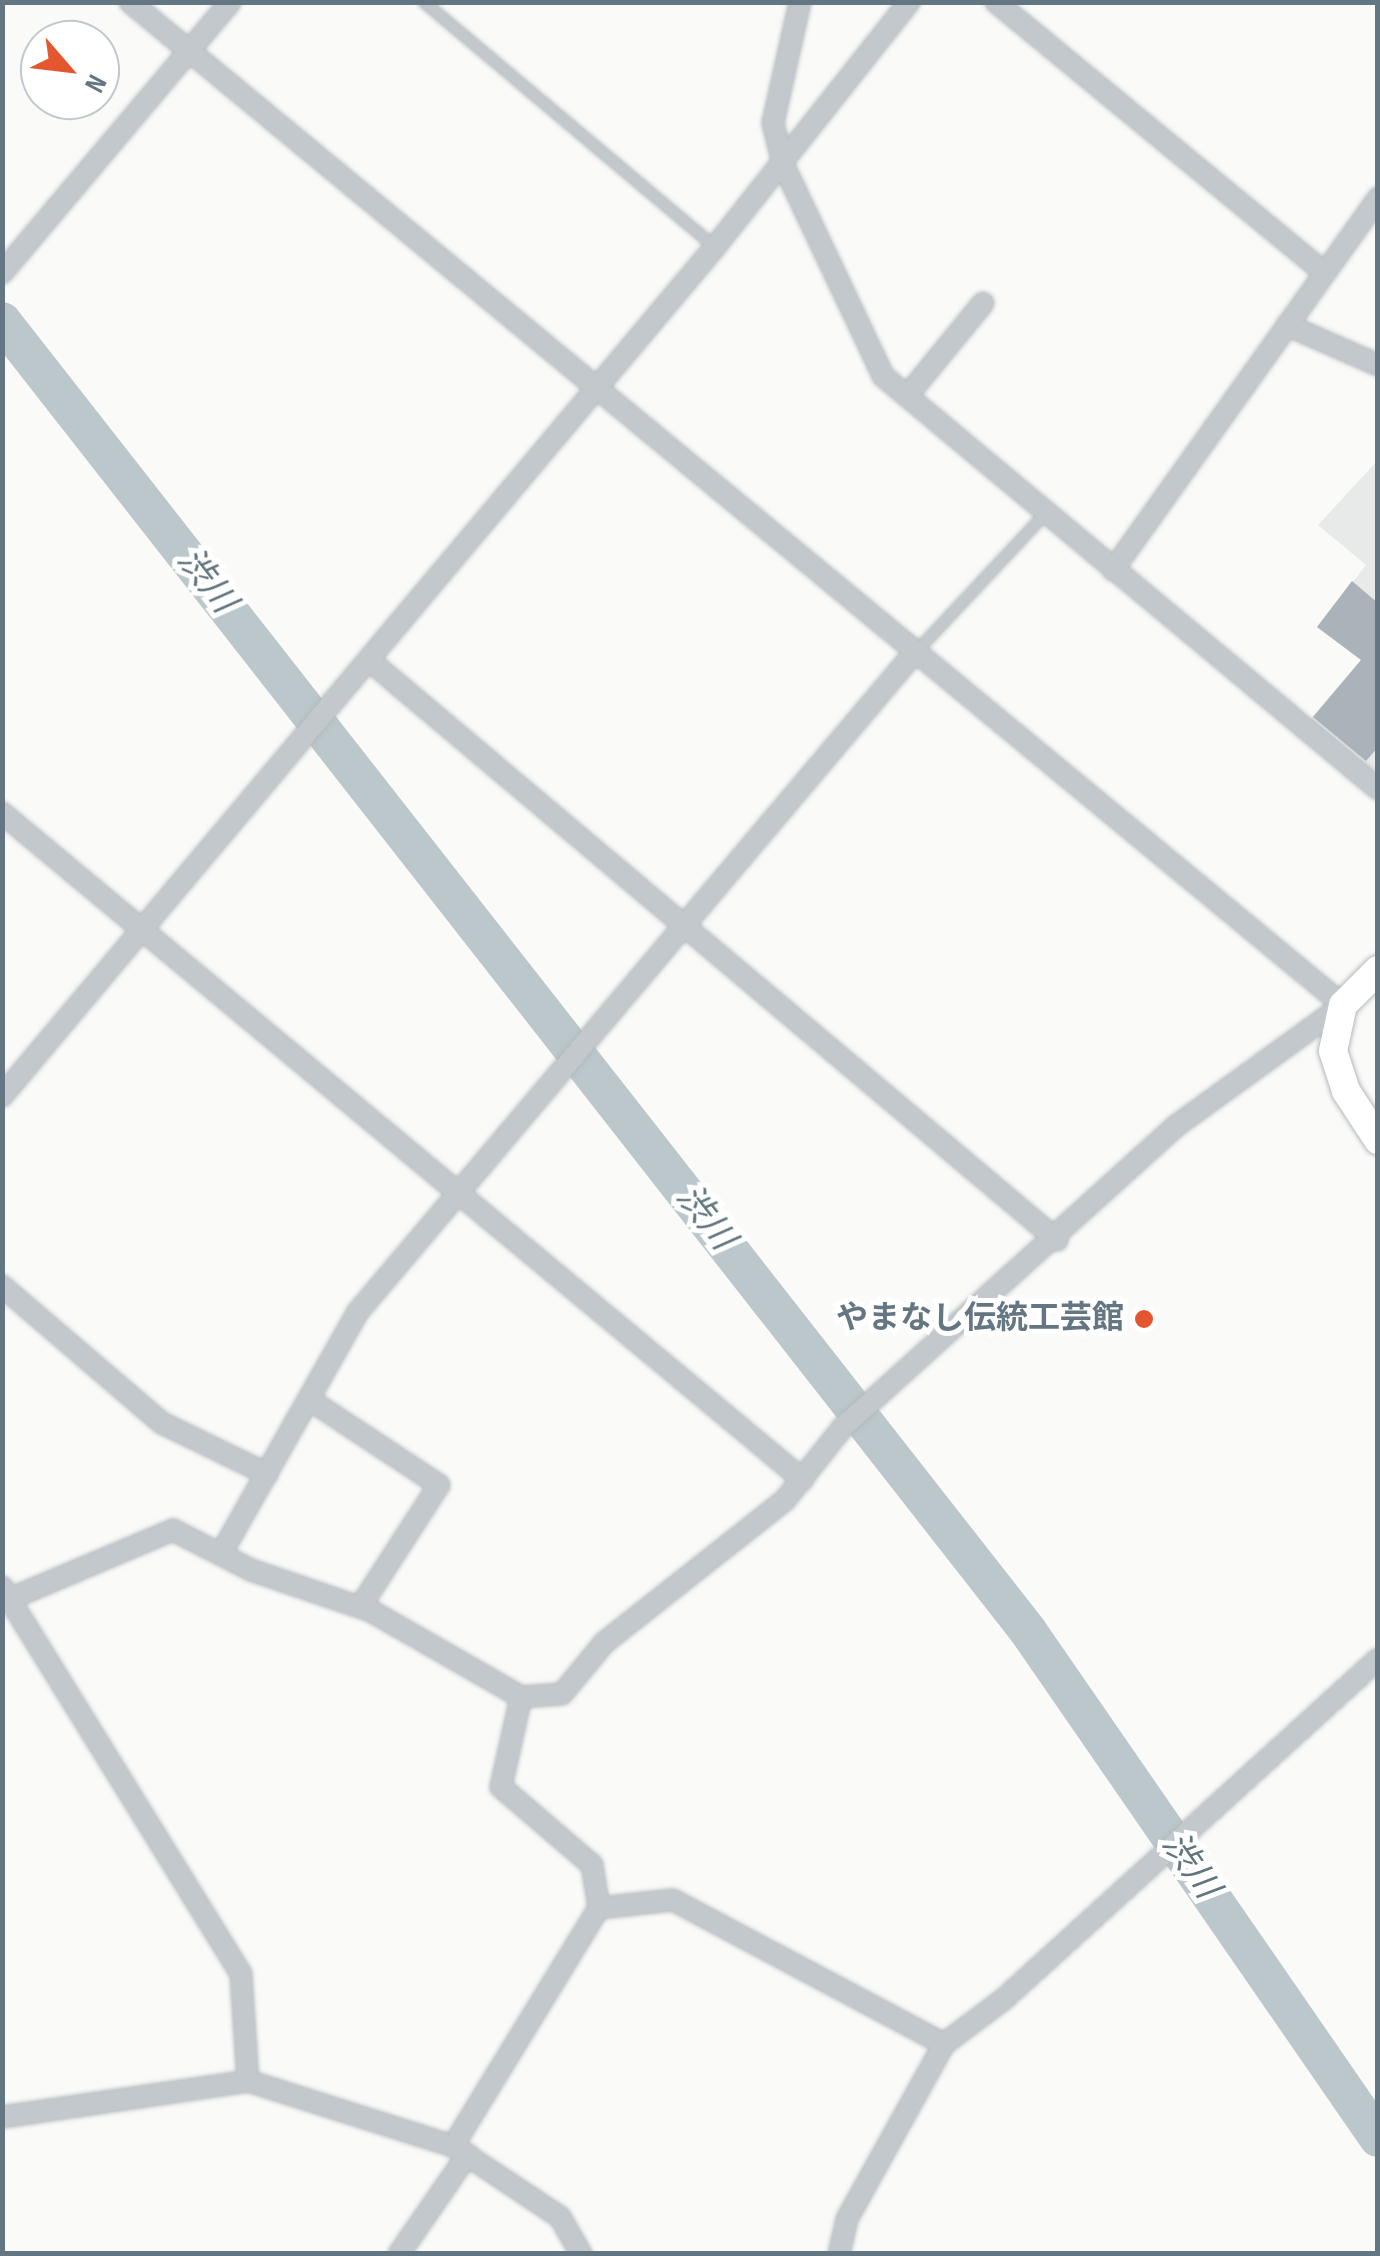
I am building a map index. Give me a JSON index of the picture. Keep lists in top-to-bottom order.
{
  "water": ["渋川"],
  "places": ["やまなし伝統工芸館"],
  "north": "bottom right"
}
